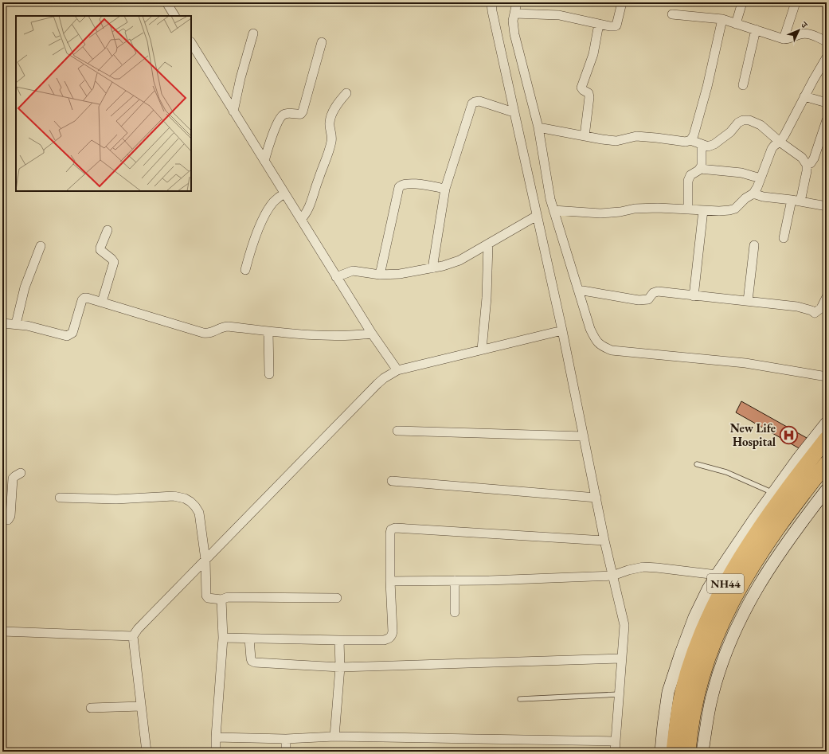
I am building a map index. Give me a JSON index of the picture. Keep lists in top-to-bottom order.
{
  "streets": {
    "highway": ["NH44"]
  },
  "places": {
    "hospital": ["New Life Hospital"]
  },
  "north": "top right"
}
